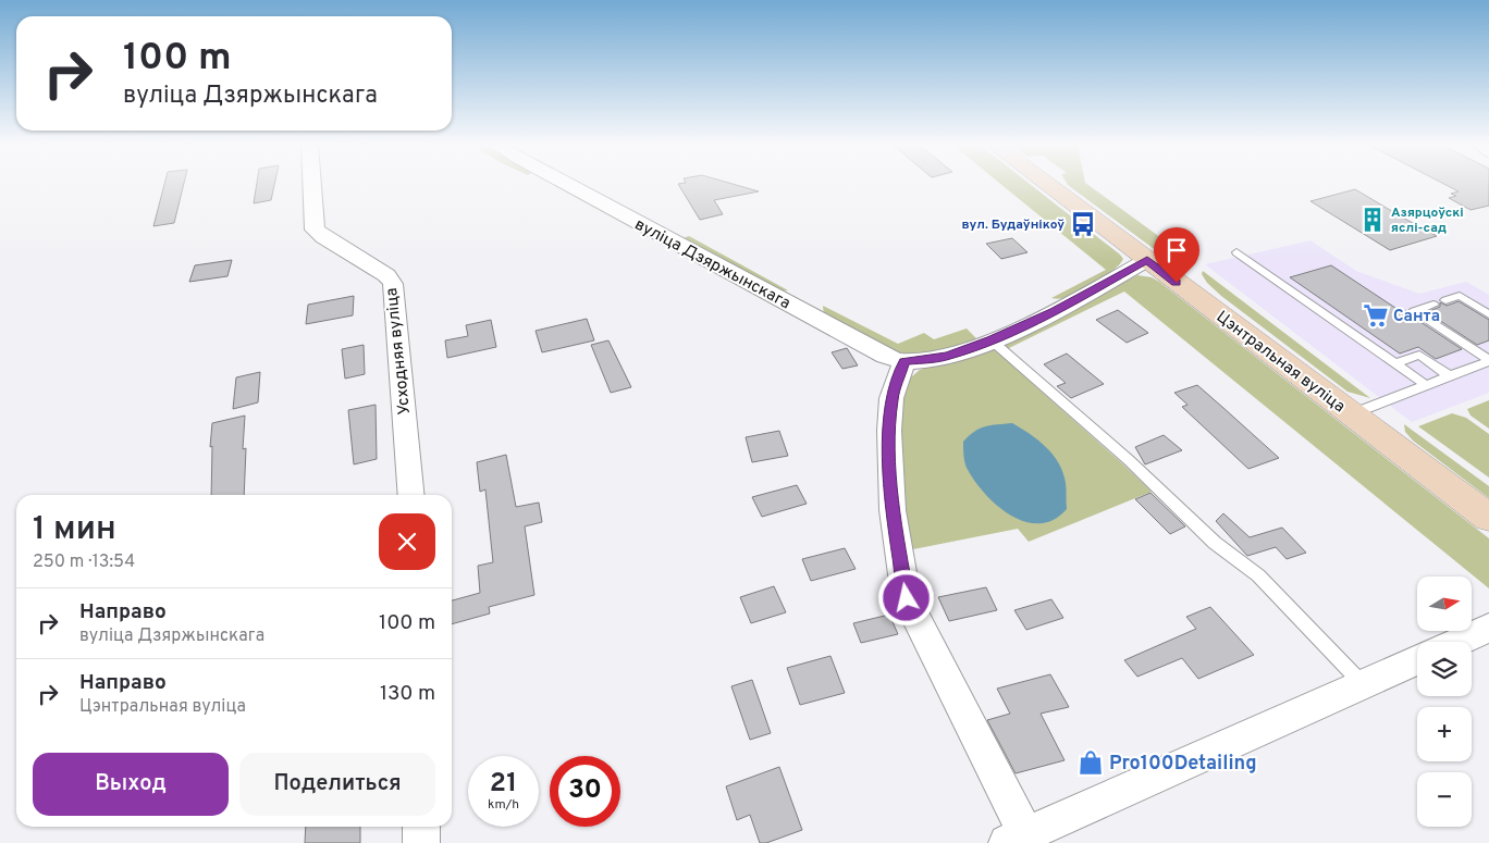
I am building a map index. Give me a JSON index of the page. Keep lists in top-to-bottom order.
{
  "streets": {
    "main road": ["Цэнтральная вуліца"],
    "street": ["вуліца Дзяржынскага", "Усходняя вуліца"]
  },
  "crossings": [
    ["вуліца Дзяржынскага", "Цэнтральная вуліца"]
  ],
  "places": {
    "building": ["Азярцоўскі яслі-сад"],
    "bus stop": ["вул. Будаўнікоў"],
    "supermarket": ["Санта"],
    "shop": ["Pro100Detailing"]
  },
  "north": "right",
  "page": {
    "turn": ["100 m", "вуліца Дзяржынскага"],
    "heading": ["1 мин", "250 m · 13:54"],
    "map_buttons": ["+", "−"],
    "list": [
      {
        "name": "Направо",
        "note": "вуліца Дзяржынскага",
        "value": "100 m"
      },
      {
        "name": "Направо",
        "note": "Цэнтральная вуліца",
        "value": "130 m"
      }
    ],
    "buttons": ["Выход", "Поделиться"],
    "speed": "21 km/h",
    "limit": "30"
  }
}
